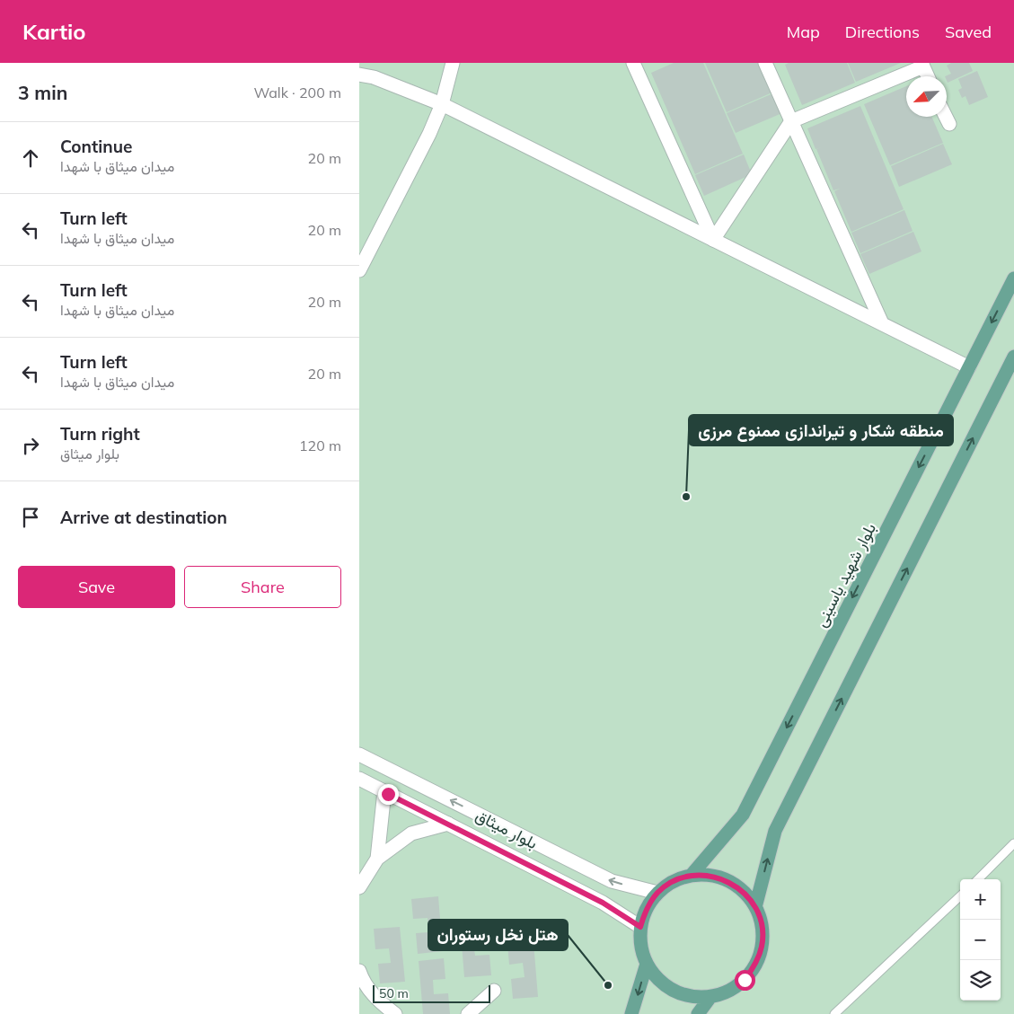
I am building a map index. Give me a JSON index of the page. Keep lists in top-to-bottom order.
{
  "streets": {
    "main road": ["بلوار شهید یاسینی"],
    "street": ["بلوار میثاق"]
  },
  "crossings": [
    ["بلوار شهید یاسینی", "بلوار میثاق"]
  ],
  "places": ["منطقه شکار و تیراندازی ممنوع مرزی", "هتل نخل رستوران"],
  "scale_bar": "50 m",
  "north": "bottom left",
  "page": {
    "header": "Kartio",
    "nav": ["Map", "Directions", "Saved"],
    "heading": ["3 min", "Walk · 200 m"],
    "list": [
      ["Continue", "میدان میثاق با شهدا", "20 m"],
      ["Turn left", "میدان میثاق با شهدا", "20 m"],
      ["Turn left", "میدان میثاق با شهدا", "20 m"],
      ["Turn left", "میدان میثاق با شهدا", "20 m"],
      ["Turn right", "بلوار میثاق", "120 m"],
      "Arrive at destination"
    ],
    "buttons": ["Save", "Share"],
    "map_buttons": ["+", "−"],
    "scale": "50 m"
  }
}
